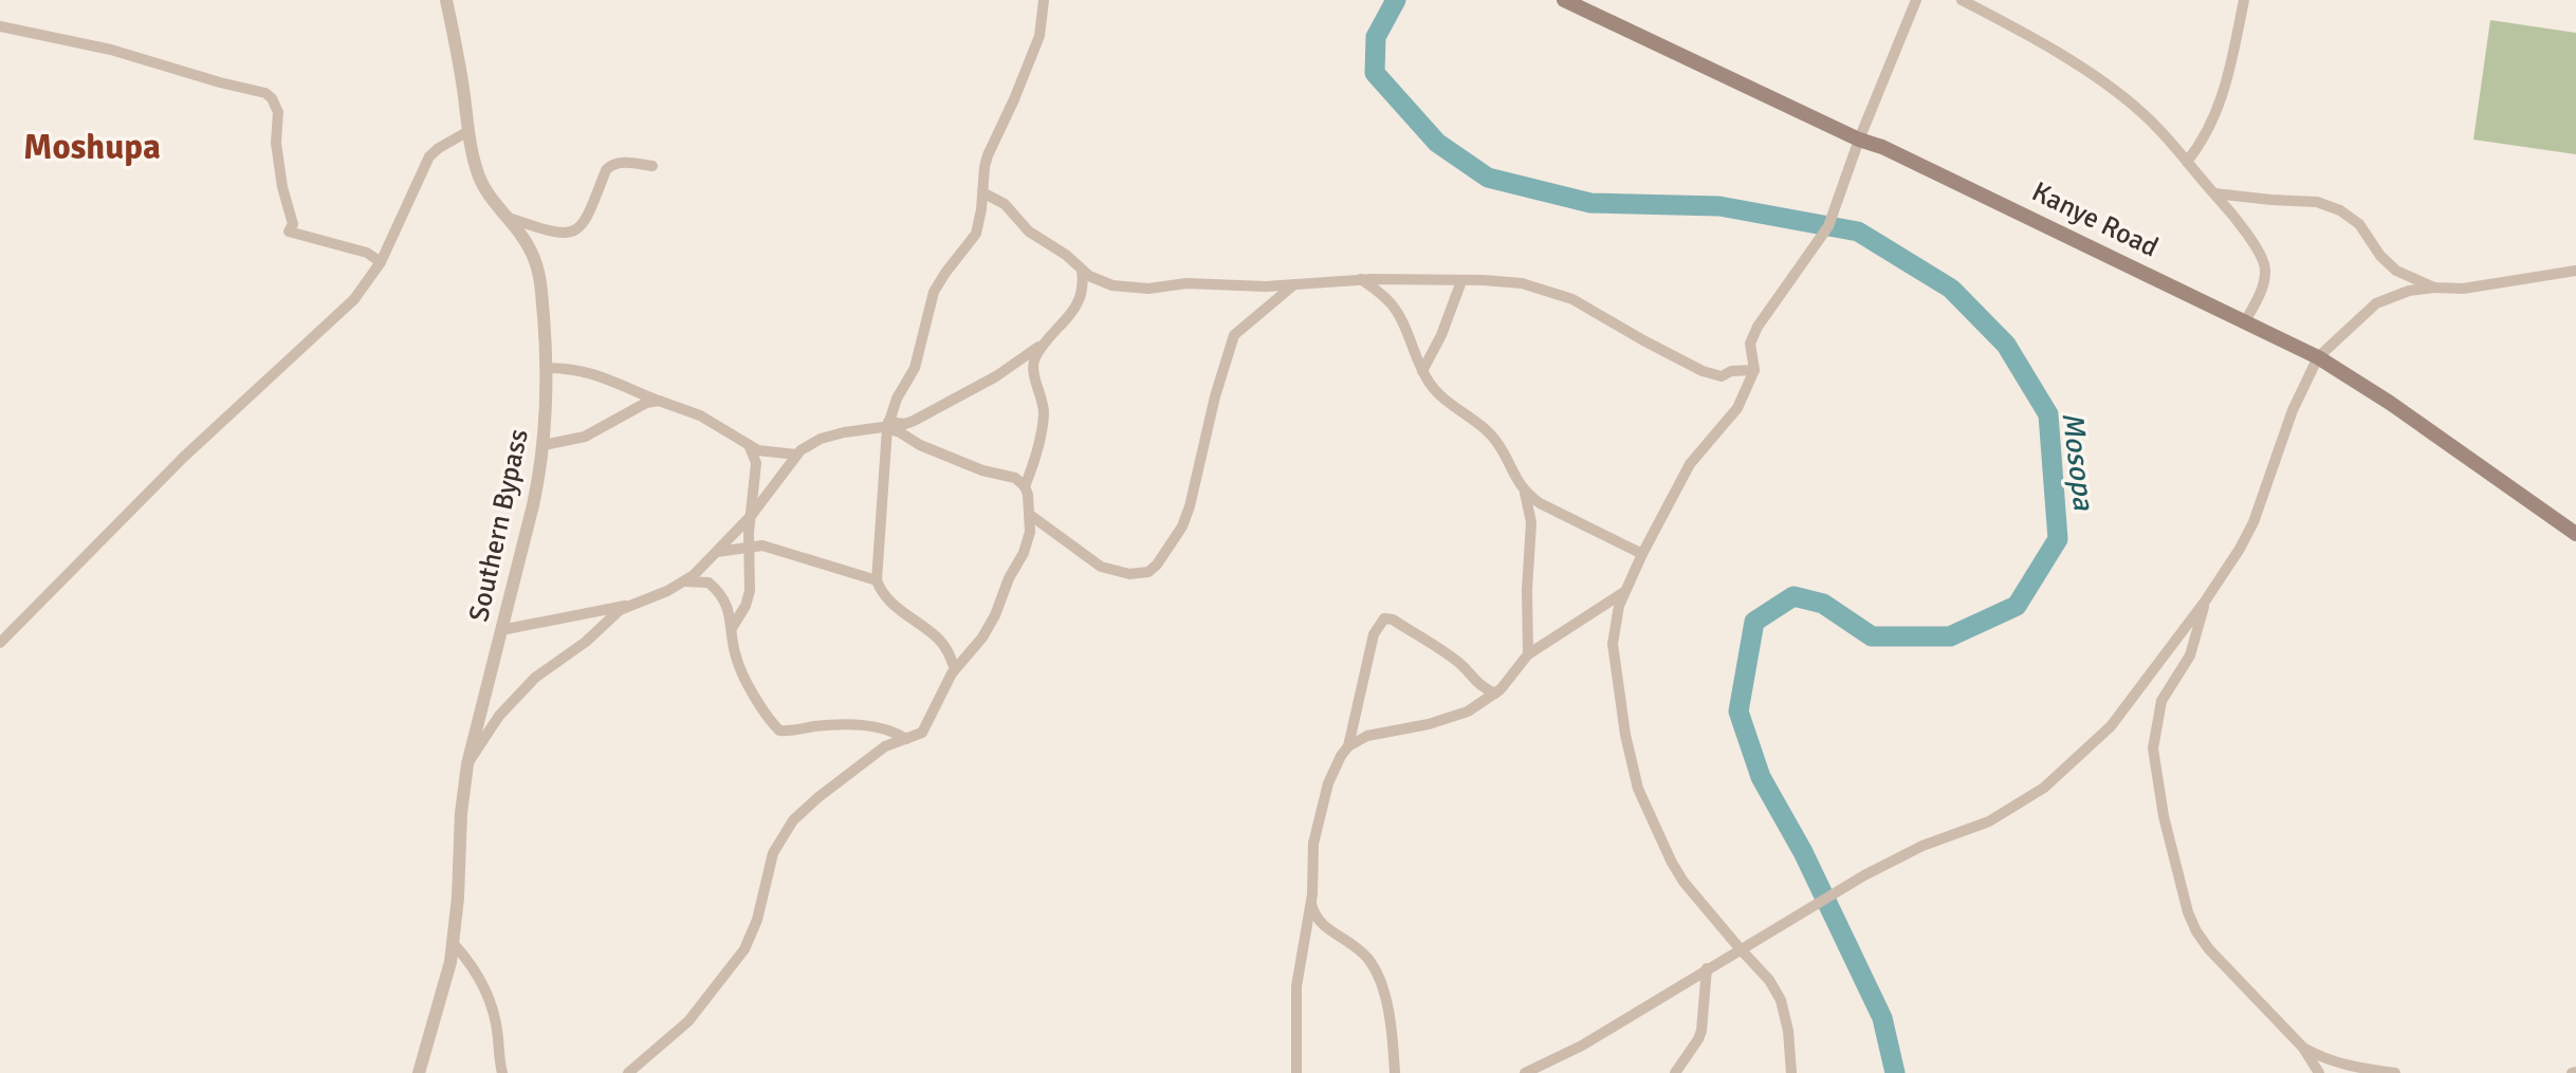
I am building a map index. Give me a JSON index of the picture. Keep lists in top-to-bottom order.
{
  "streets": {
    "main road": ["Kanye Road"],
    "street": ["Southern Bypass"]
  },
  "districts": ["Moshupa"],
  "water": ["Mosopa"]
}
